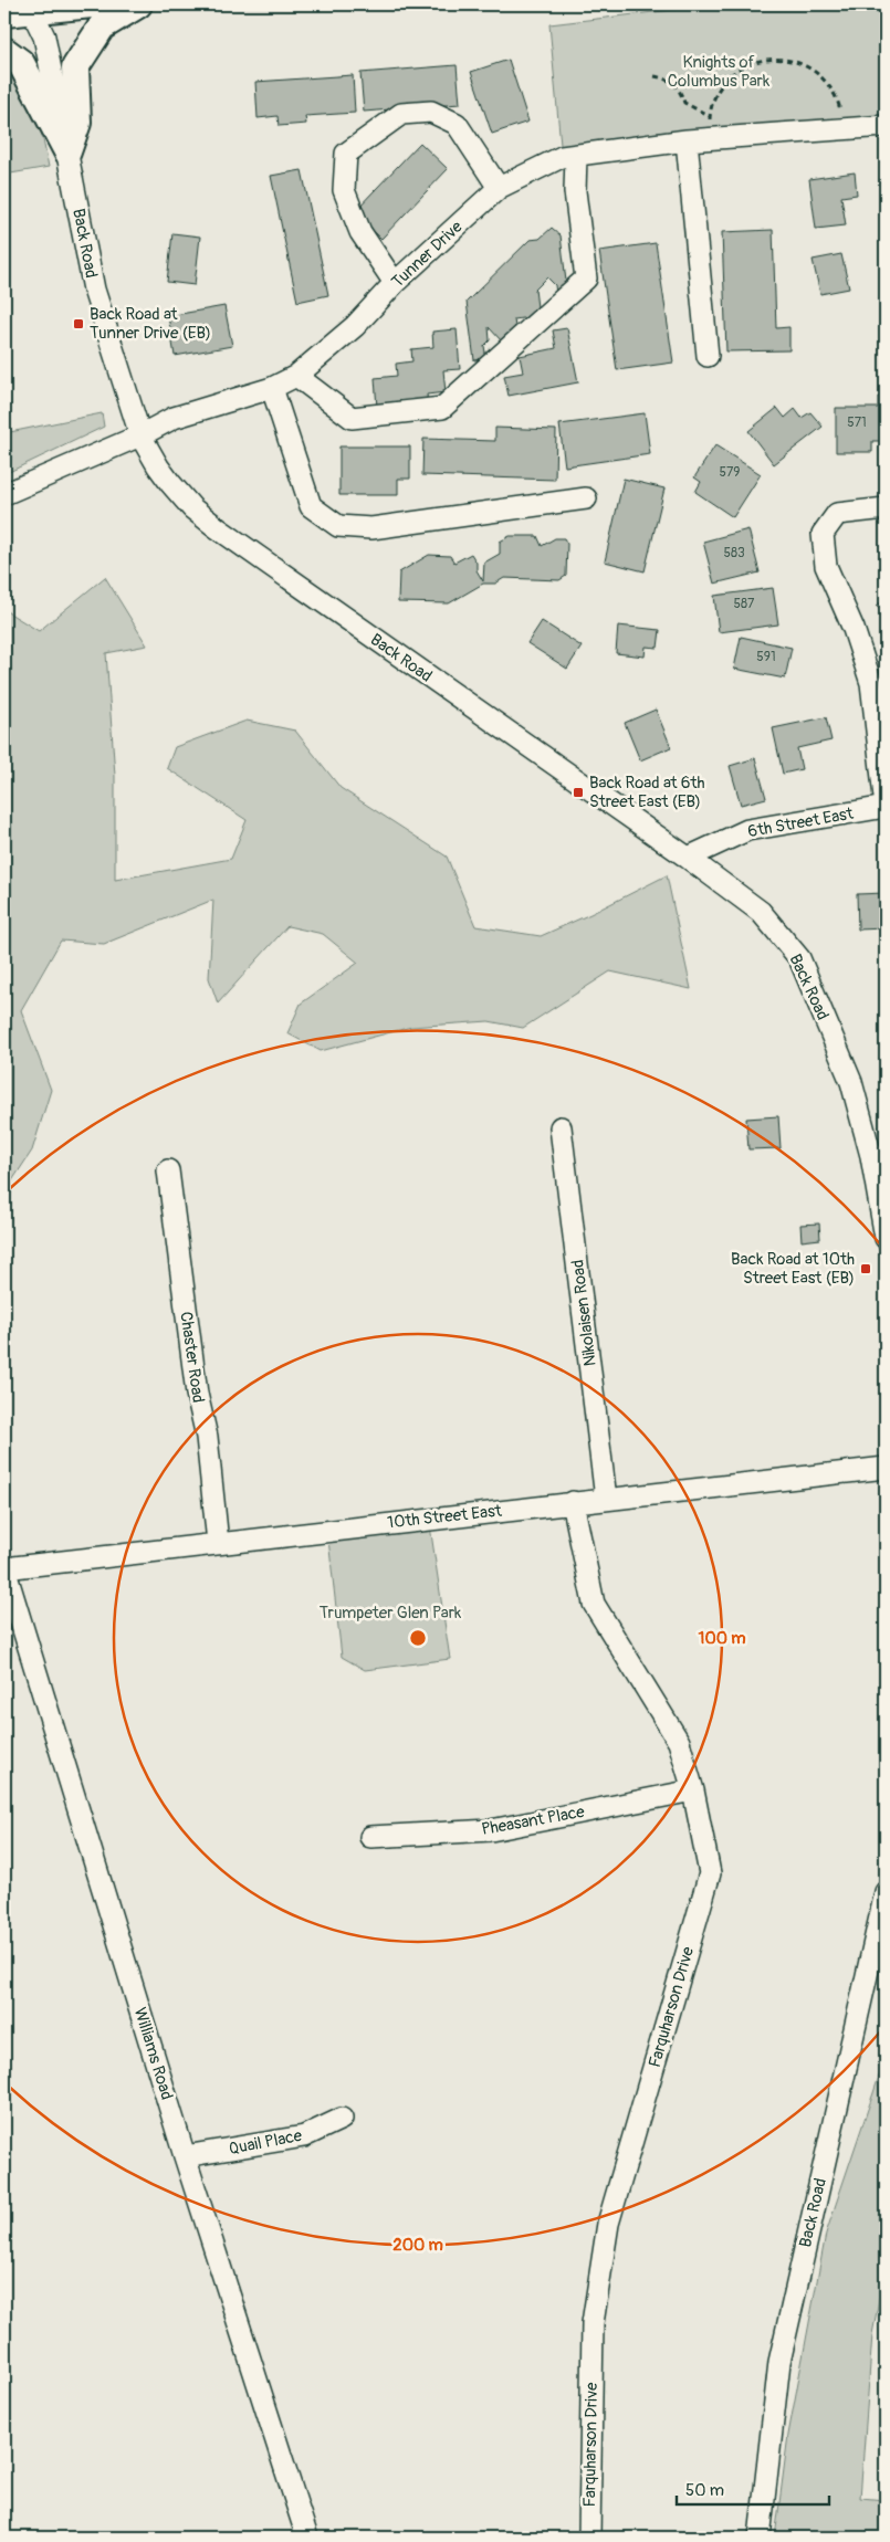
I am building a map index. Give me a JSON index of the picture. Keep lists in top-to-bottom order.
{
  "streets": {
    "street": [
      "Back Road",
      "Tunner Drive",
      "6th Street East",
      "Nikolaisen Road",
      "Chaster Road",
      "10th Street East",
      "Pheasant Place",
      "Farquharson Drive",
      "Williams Road",
      "Quail Place"
    ]
  },
  "crossings": [
    ["Back Road", "Tunner Drive"],
    ["Back Road", "6th Street East"],
    ["Nikolaisen Road", "10th Street East"],
    ["Chaster Road", "10th Street East"],
    ["10th Street East", "Farquharson Drive"],
    ["10th Street East", "Williams Road"],
    ["Pheasant Place", "Farquharson Drive"],
    ["Williams Road", "Quail Place"]
  ],
  "parks": ["Knights of Columbus Park", "Trumpeter Glen Park"],
  "places": {
    "transit": ["Back Road at Tunner Drive (EB)", "Back Road at 6th Street East (EB)", "Back Road at 10th Street East (EB)"]
  },
  "house_numbers": [
    "571",
    "579",
    "583",
    "587",
    "591"
  ],
  "scale_bar": "50 m",
  "rings": ["100 m", "200 m"]
}
